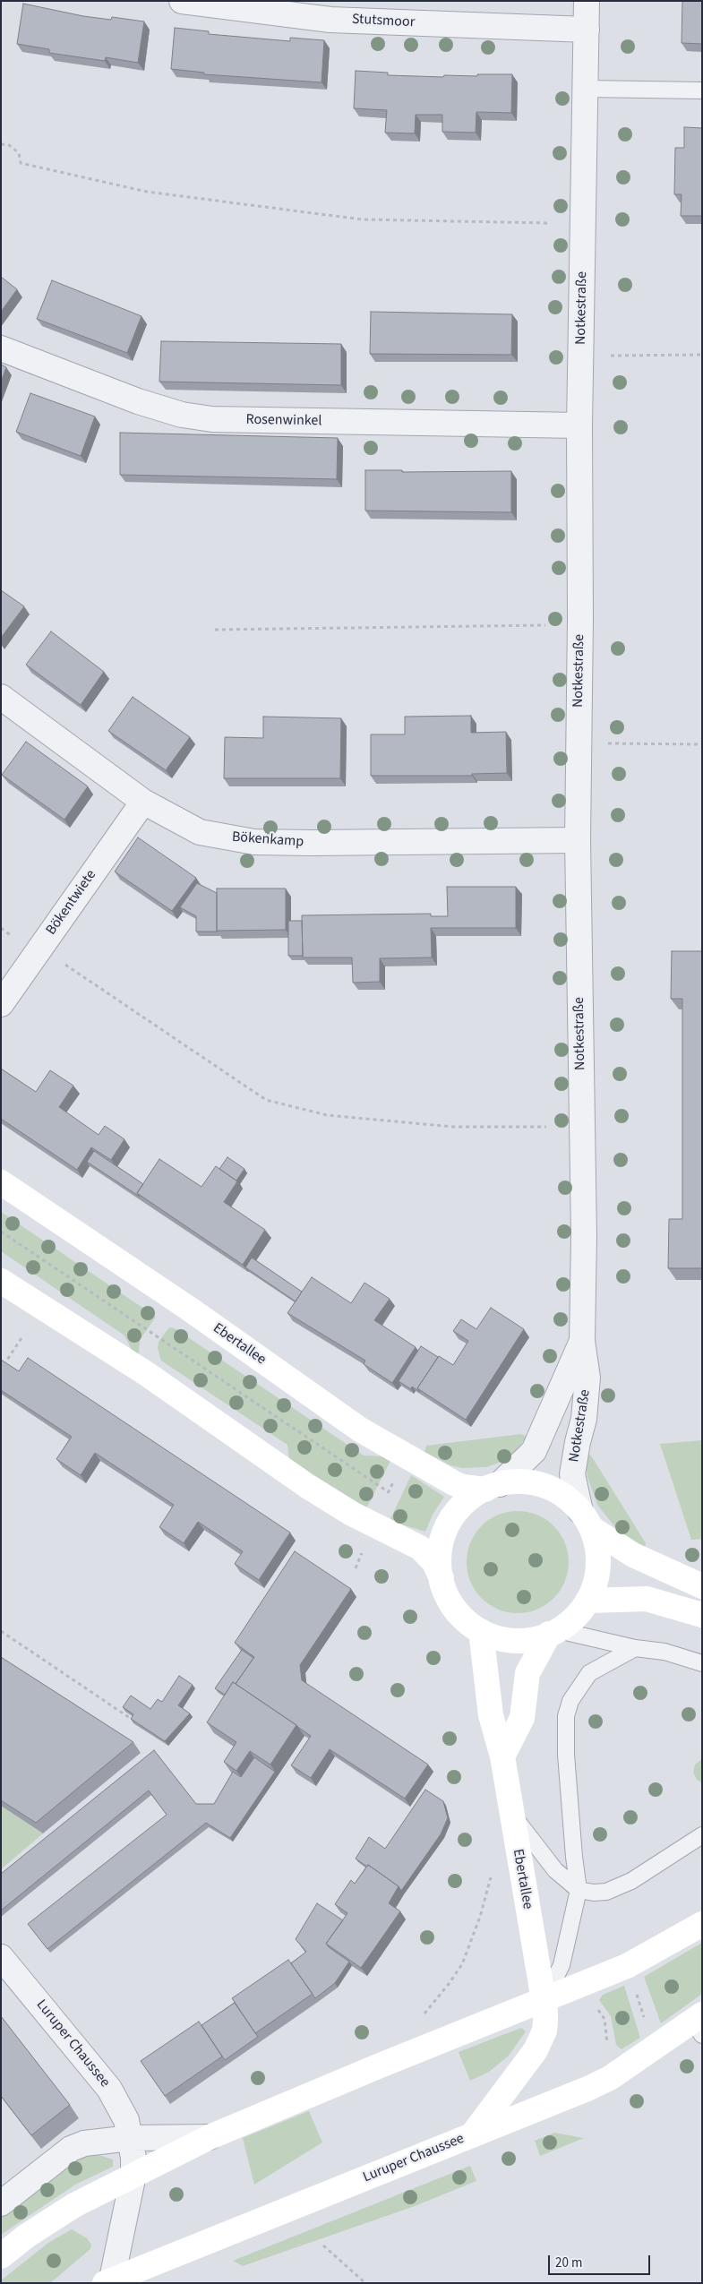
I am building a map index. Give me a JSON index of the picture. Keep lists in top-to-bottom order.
{
  "streets": {
    "main road": ["Ebertallee", "Luruper Chaussee"],
    "street": [
      "Stutsmoor",
      "Notkestraße",
      "Rosenwinkel",
      "Bökenkamp",
      "Bökentwiete"
    ]
  },
  "crossings": [
    ["Stutsmoor", "Notkestraße"],
    ["Notkestraße", "Rosenwinkel"],
    ["Notkestraße", "Bökenkamp"],
    ["Notkestraße", "Ebertallee"],
    ["Bökenkamp", "Bökentwiete"],
    ["Ebertallee", "Luruper Chaussee"]
  ],
  "scale_bar": "20 m"
}
